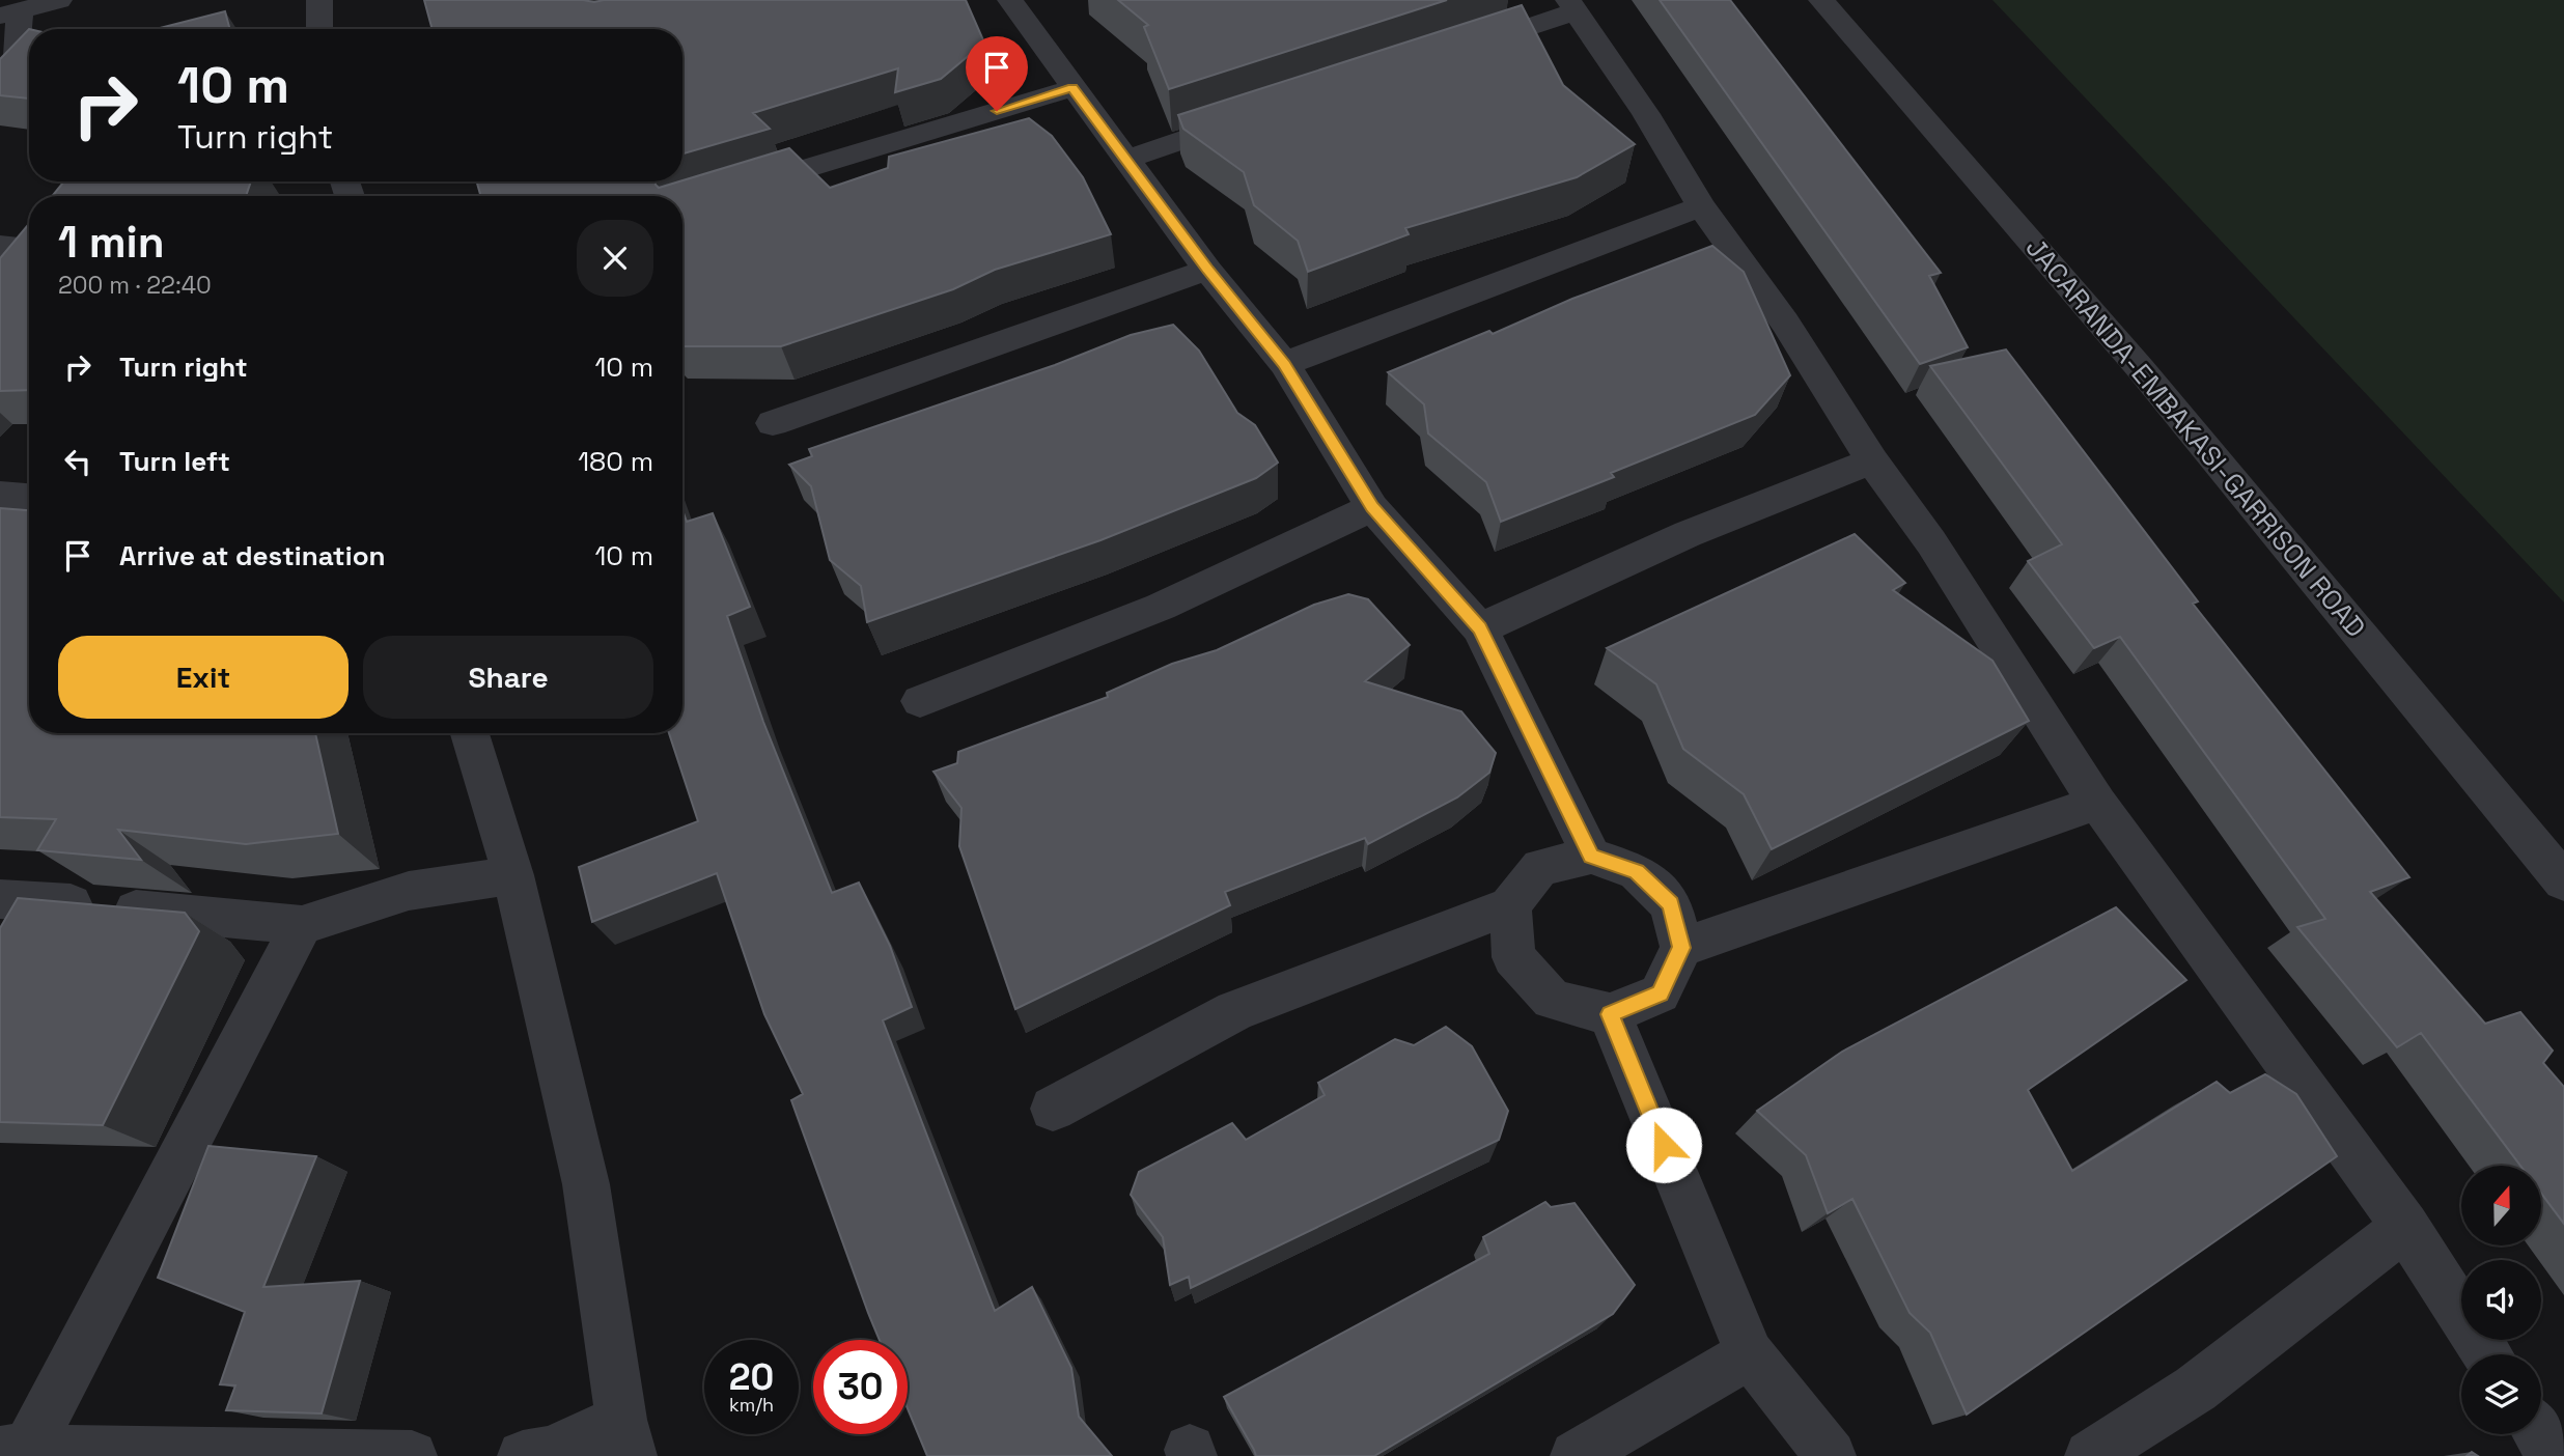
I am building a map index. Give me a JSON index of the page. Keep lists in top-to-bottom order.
{
  "streets": {
    "street": ["JACARANDA-EMBAKASI-GARRISON ROAD"]
  },
  "north": "top",
  "page": {
    "turn": ["10 m", "Turn right"],
    "heading": ["1 min", "200 m · 22:40"],
    "list": [
      {
        "name": "Turn right",
        "value": "10 m"
      },
      {
        "name": "Turn left",
        "value": "180 m"
      },
      {
        "name": "Arrive at destination",
        "value": "10 m"
      }
    ],
    "buttons": ["Exit", "Share"],
    "speed": "20 km/h",
    "limit": "30"
  }
}
